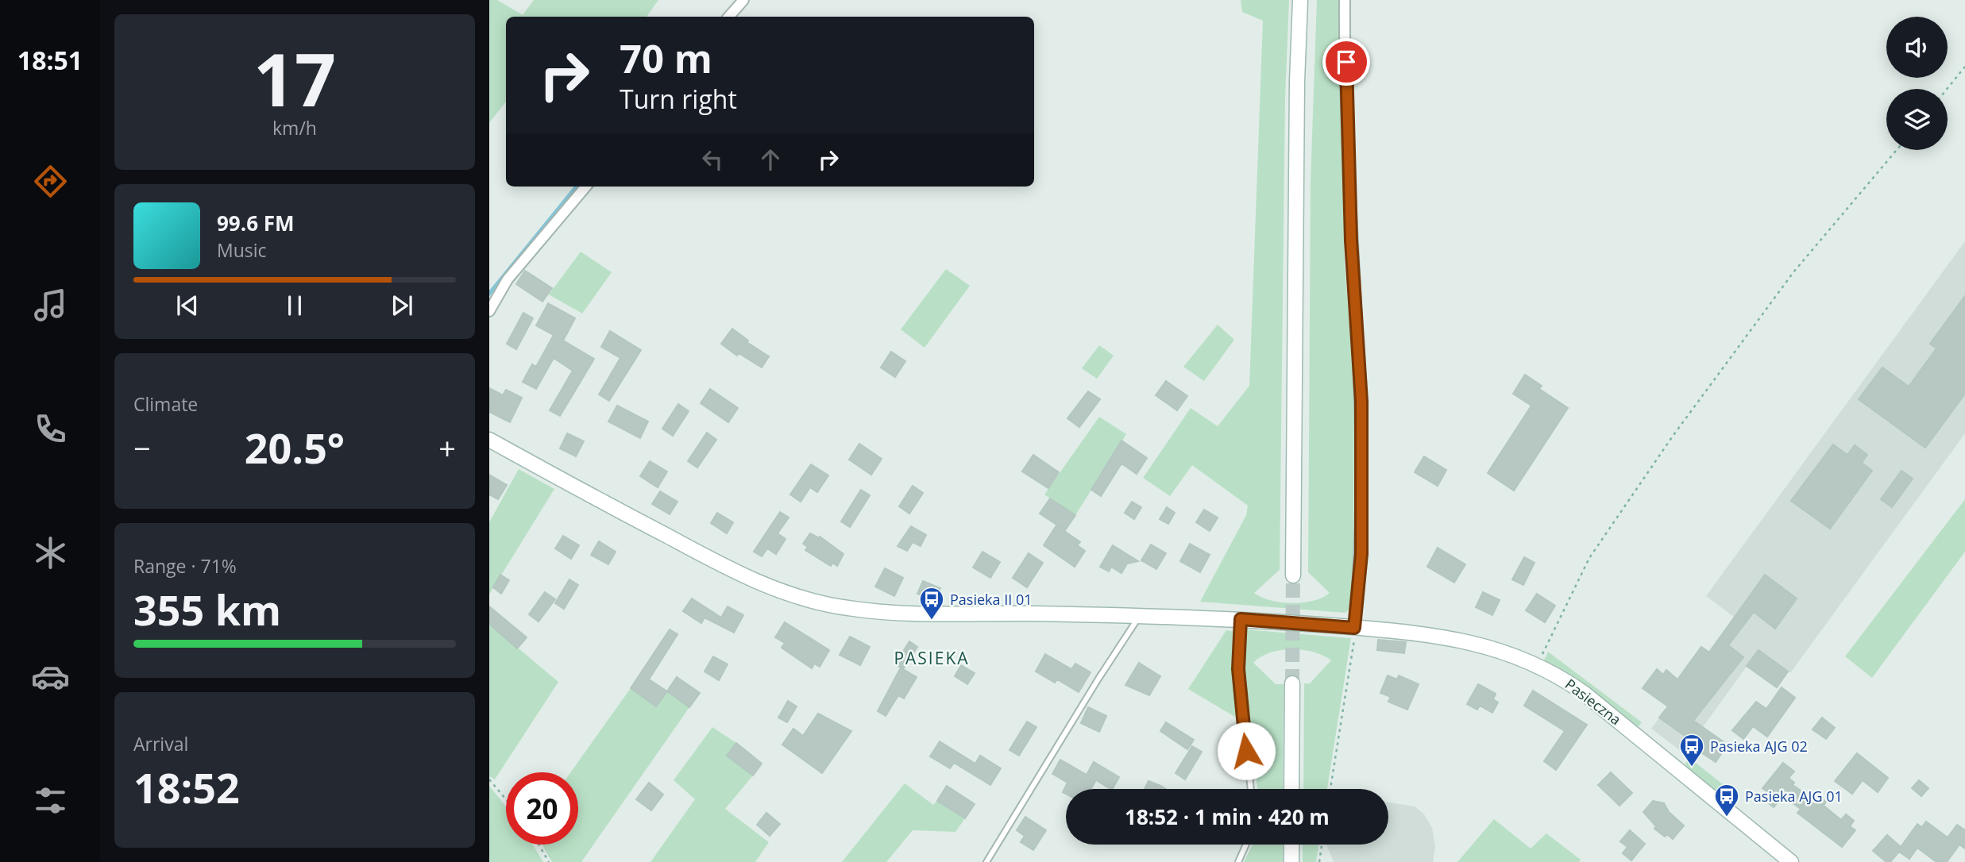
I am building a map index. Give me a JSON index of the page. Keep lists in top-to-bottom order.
{
  "streets": {
    "street": ["Pasieczna"]
  },
  "districts": ["PASIEKA"],
  "places": {
    "bus stop": ["Pasieka II 01", "Pasieka AJG 02", "Pasieka AJG 01"]
  },
  "page": {
    "tabs": "18:51",
    "tile": [
      ["17", "km/h"],
      "Climate",
      ["Range · 71%", "355 km"],
      ["Arrival", "18:52"]
    ],
    "turn": ["70 m", "Turn right"],
    "song": ["99.6 FM", "Music"],
    "heat": ["−", "20.5°", "+"],
    "limit": "20",
    "trip": "18:52 · 1 min · 420 m"
  }
}
